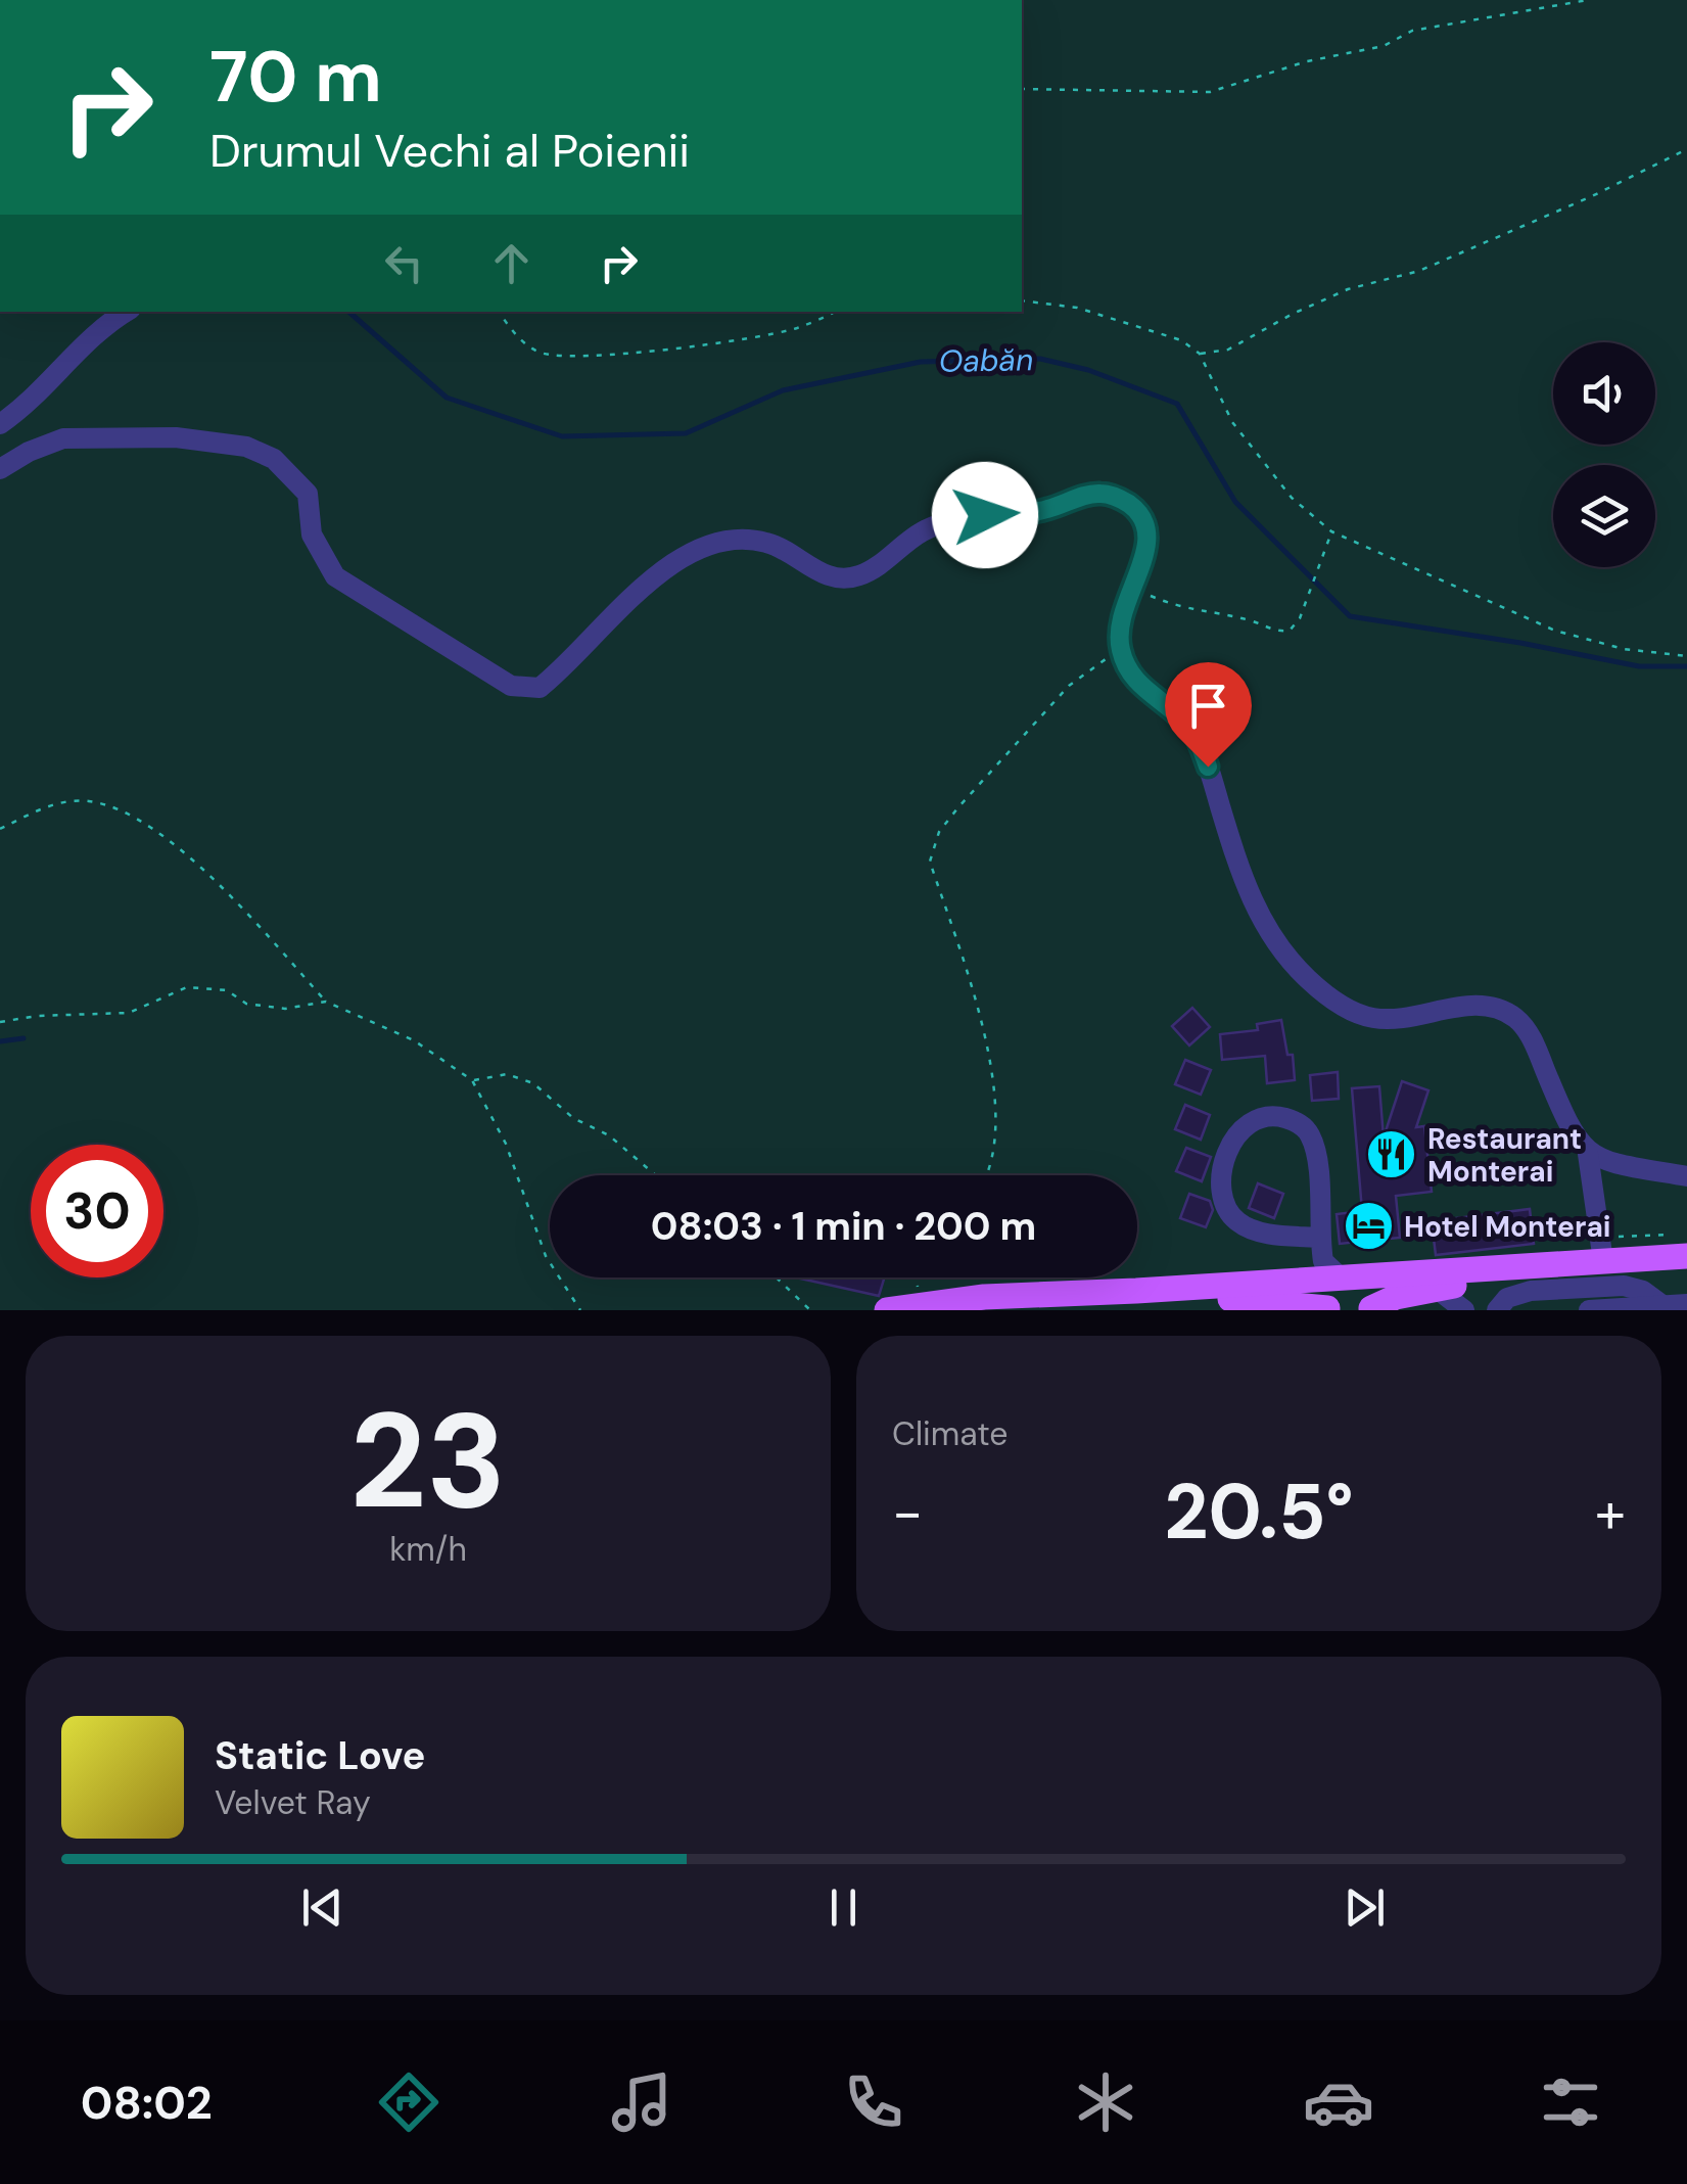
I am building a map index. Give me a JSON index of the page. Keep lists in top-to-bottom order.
{
  "water": ["Oabăn"],
  "places": {
    "restaurant": ["Restaurant Monterai"],
    "hotel": ["Hotel Monterai"]
  },
  "page": {
    "turn": ["70 m", "Drumul Vechi al Poienii"],
    "limit": "30",
    "trip": "08:03 · 1 min · 200 m",
    "tile": [
      ["23", "km/h"],
      "Climate"
    ],
    "heat": ["−", "20.5°", "+"],
    "song": ["Static Love", "Velvet Ray"],
    "tabs": "08:02"
  }
}
